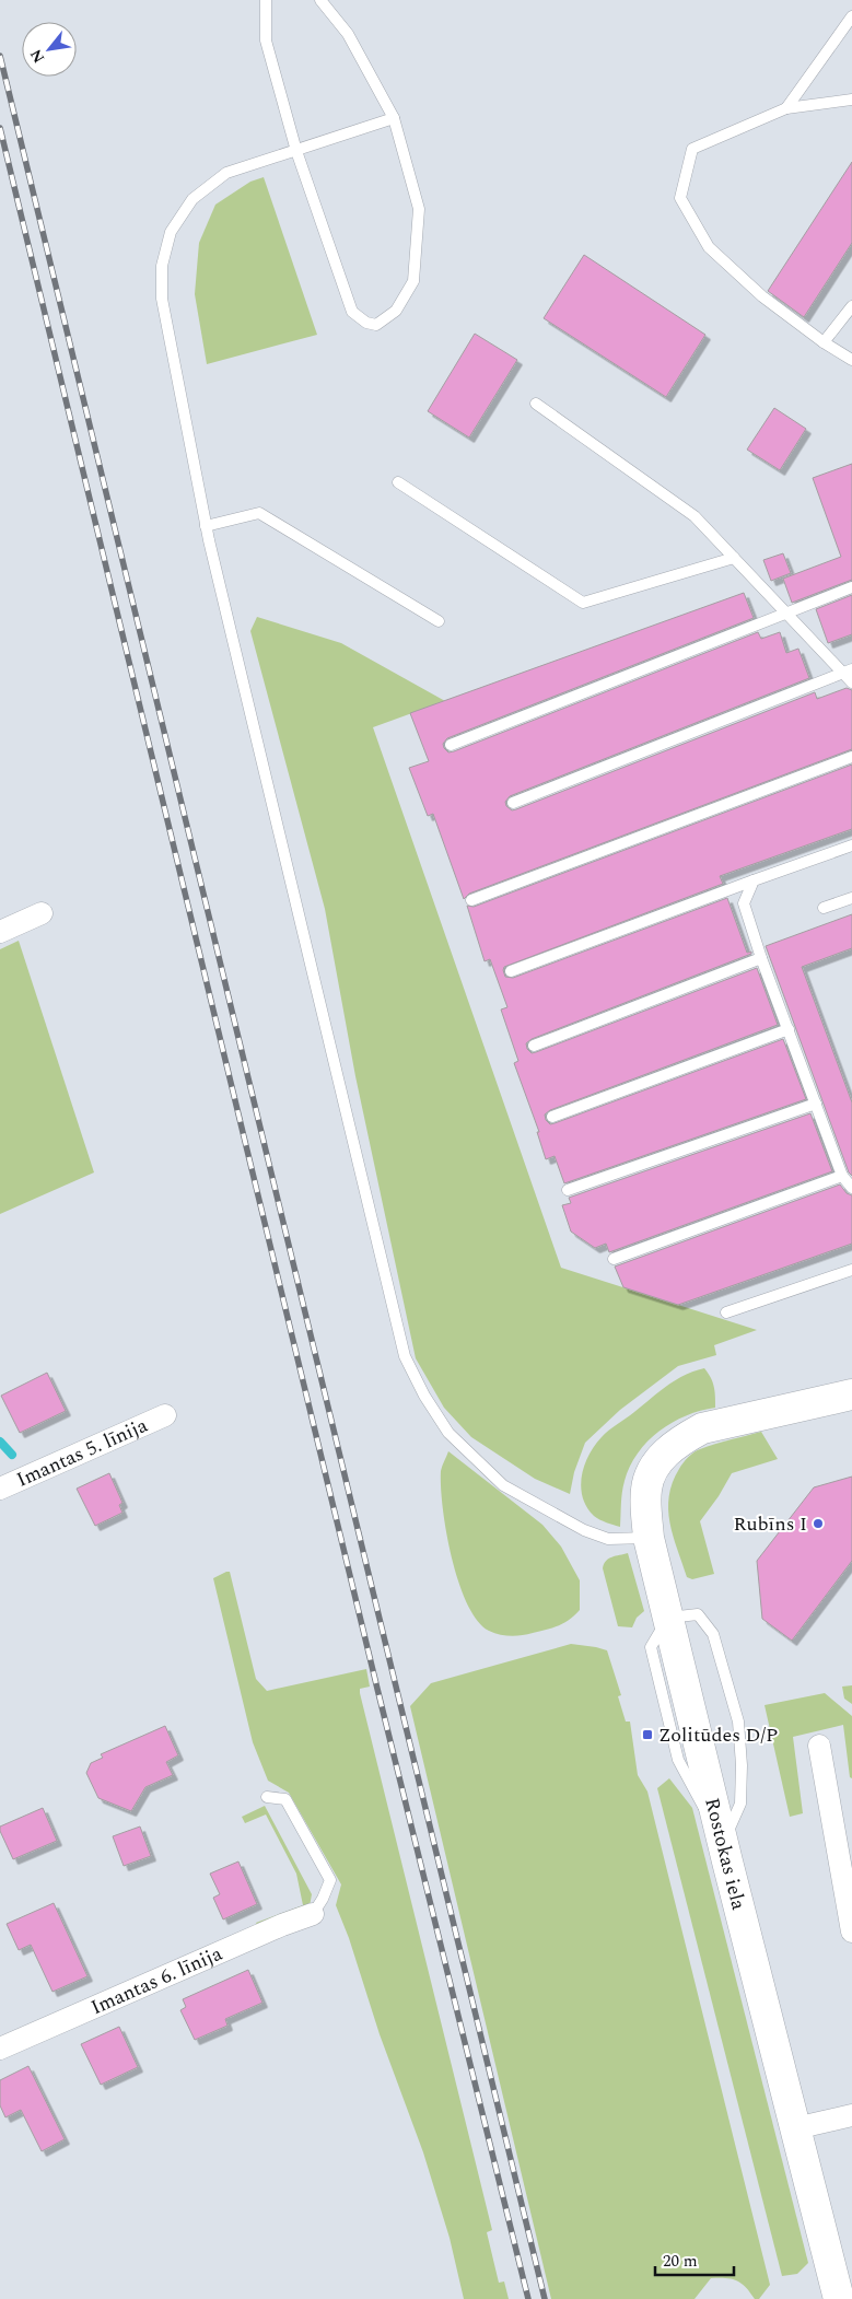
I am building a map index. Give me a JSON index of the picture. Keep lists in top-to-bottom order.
{
  "streets": {
    "street": ["Imantas 5. līnija", "Rostokas iela", "Imantas 6. līnija"]
  },
  "places": {
    "other": ["Rubīns I"],
    "transit": ["Zolitūdes D/P"]
  },
  "scale_bar": "20 m",
  "north": "bottom left"
}
